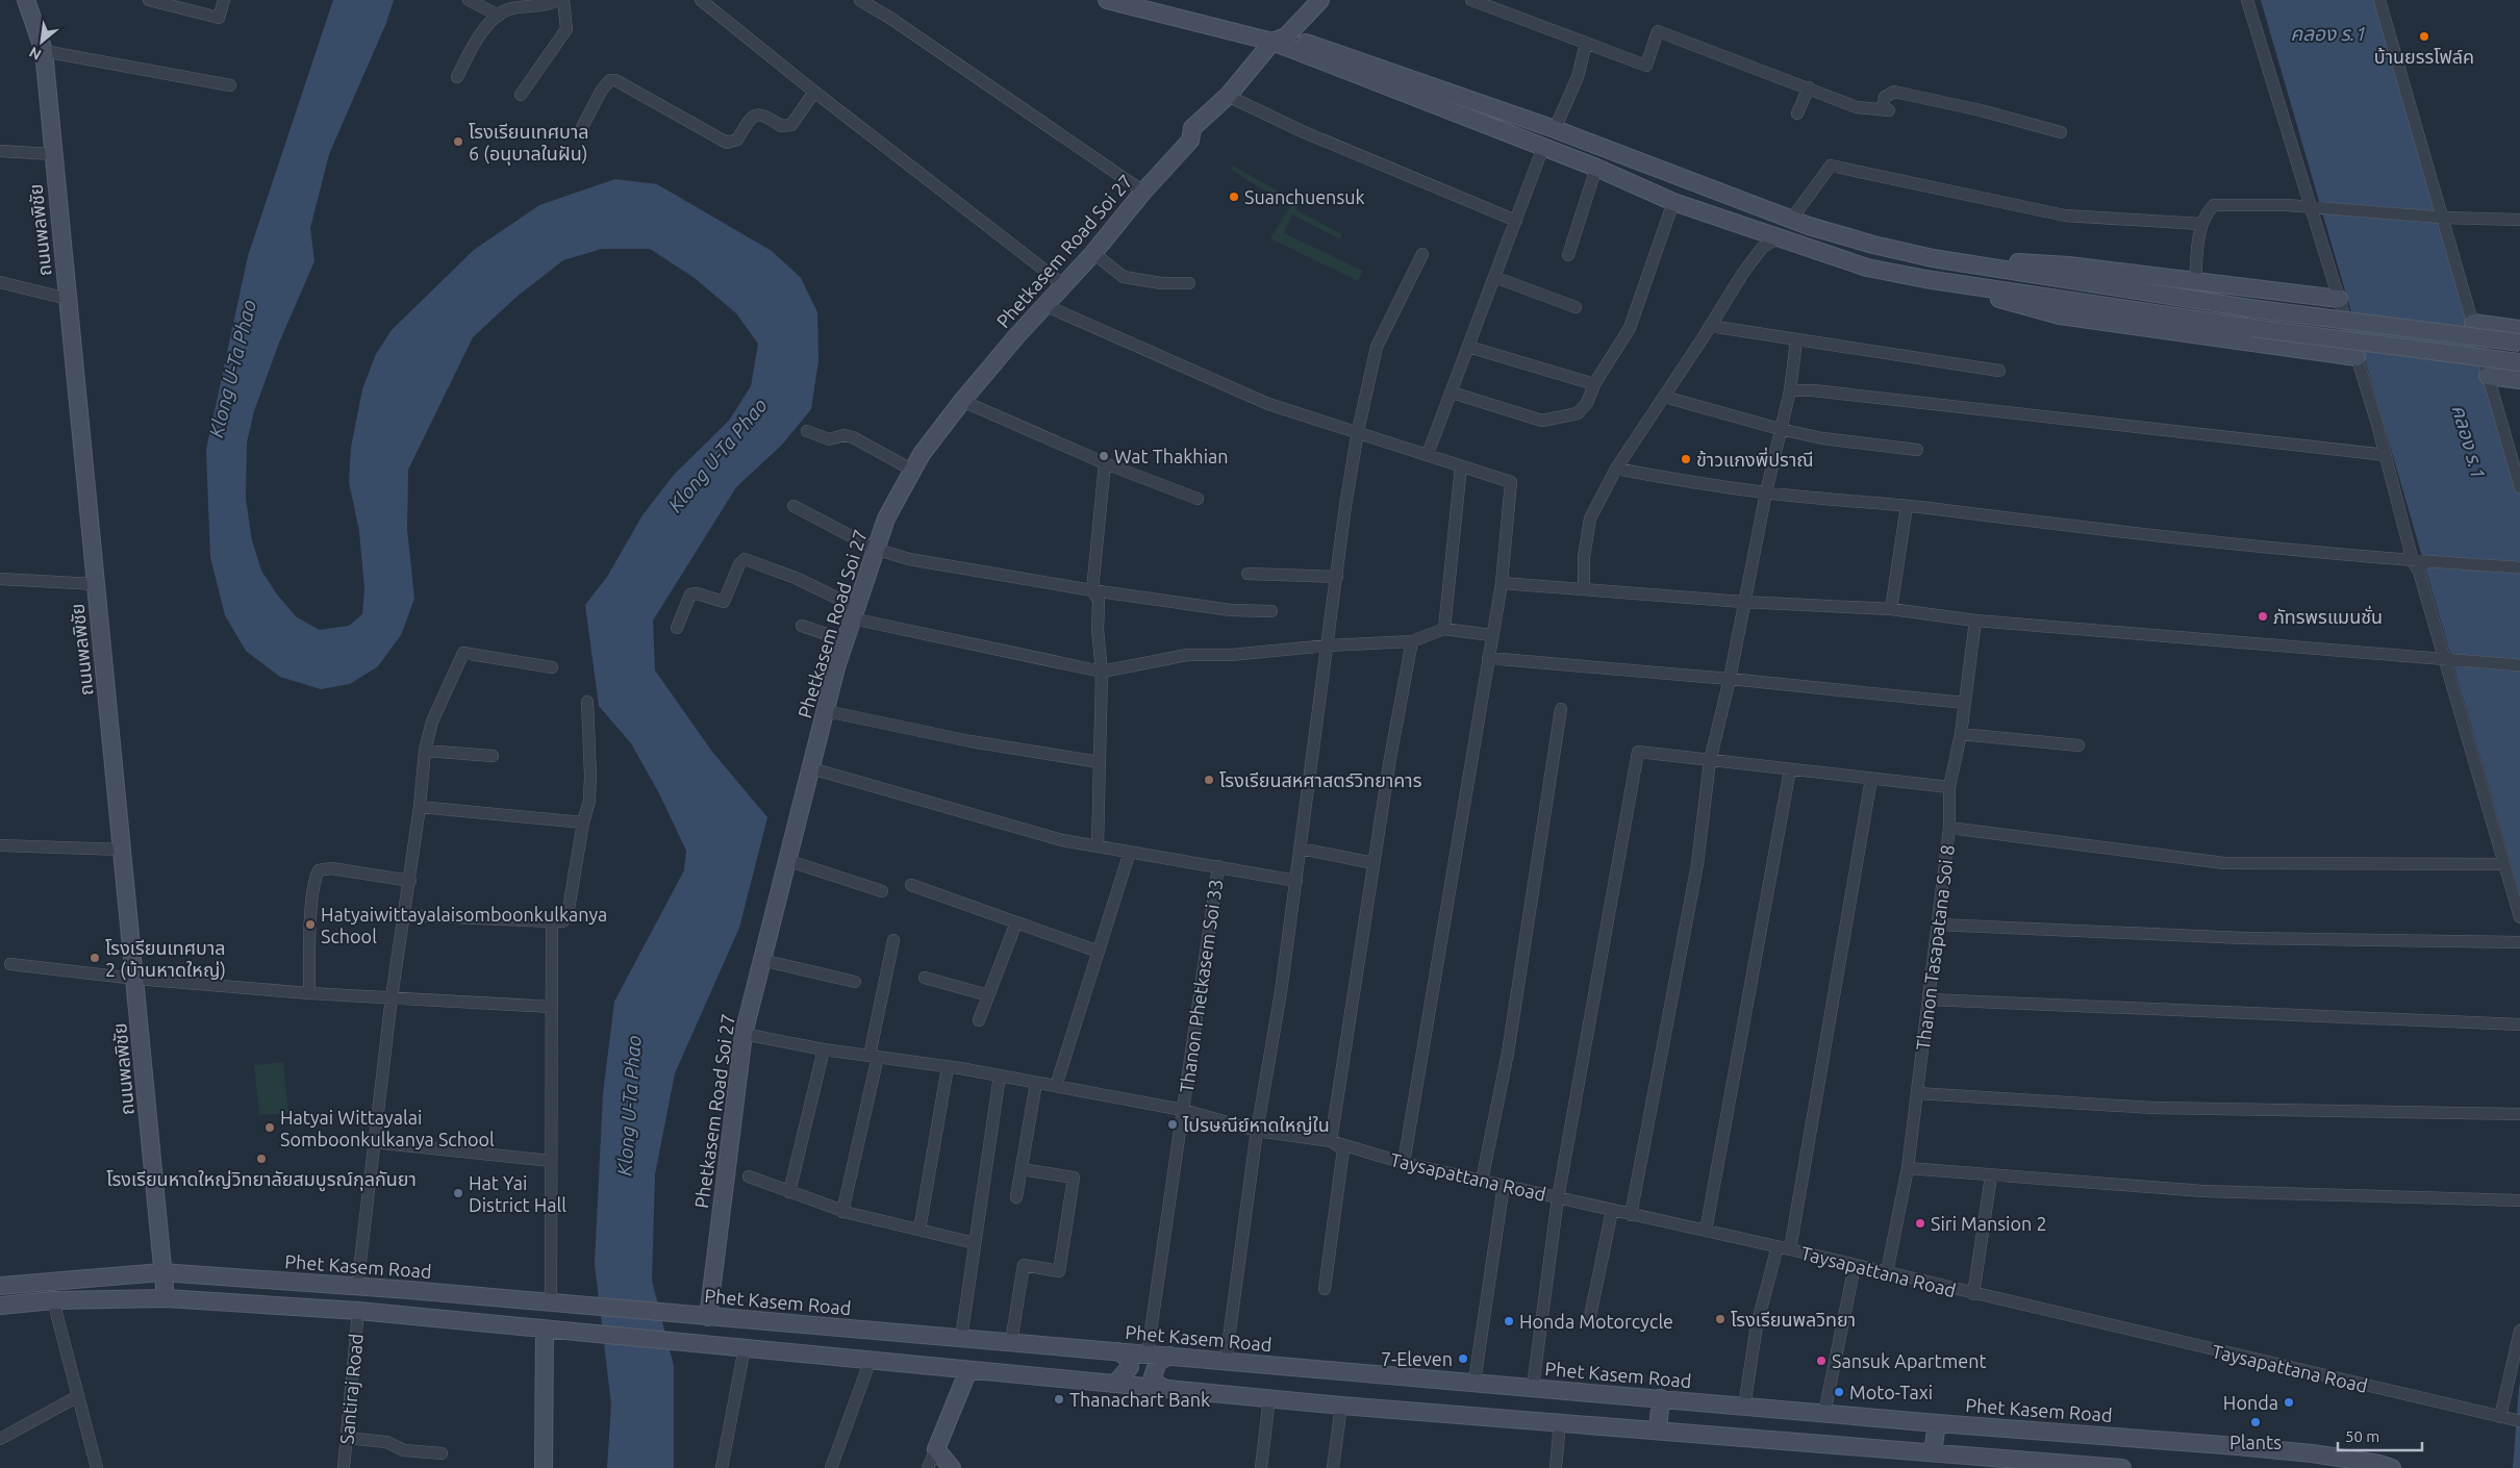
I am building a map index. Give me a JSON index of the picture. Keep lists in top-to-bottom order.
{
  "streets": {
    "main road": ["ถนนพลพิชัย", "Phetkasem Road Soi 27", "Phet Kasem Road"],
    "street": [
      "Thanon Tasapatana Soi 8",
      "Thanon Phetkasem Soi 33",
      "Taysapattana Road",
      "Santiraj Road"
    ]
  },
  "crossings": [
    ["ถนนพลพิชัย", "Phet Kasem Road"],
    ["Phetkasem Road Soi 27", "Taysapattana Road"],
    ["Phetkasem Road Soi 27", "Phet Kasem Road"],
    ["Thanon Tasapatana Soi 8", "Taysapattana Road"],
    ["Thanon Phetkasem Soi 33", "Taysapattana Road"],
    ["Thanon Phetkasem Soi 33", "Phet Kasem Road"]
  ],
  "water": ["คลอง ร.1", "Klong U-Ta Phao"],
  "places": [
    "บ้านยรรโฟล์ค",
    "โรงเรียนเทศบาล 6 (อนุบาลในฝัน)",
    "Suanchuensuk",
    "Wat Thakhian",
    "ข้าวแกงพี่ปราณี",
    "ภัทรพรแมนชั่น",
    "โรงเรียนสหศาสตร์วิทยาคาร",
    "Hatyaiwittayalaisomboonkulkanya School",
    "โรงเรียนเทศบาล 2 (บ้านหาดใหญ่)",
    "ไปรษณีย์หาดใหญ่ใน",
    "Hatyai Wittayalai Somboonkulkanya School",
    "โรงเรียนหาดใหญ่วิทยาลัยสมบูรณ์กุลกันยา",
    "Hat Yai District Hall",
    "Siri Mansion 2",
    "โรงเรียนพลวิทยา",
    "Honda Motorcycle",
    "7-Eleven",
    "Sansuk Apartment",
    "Moto-Taxi",
    "Thanachart Bank",
    "Honda",
    "Plants"
  ],
  "scale_bar": "50 m",
  "north": "bottom left"
}
